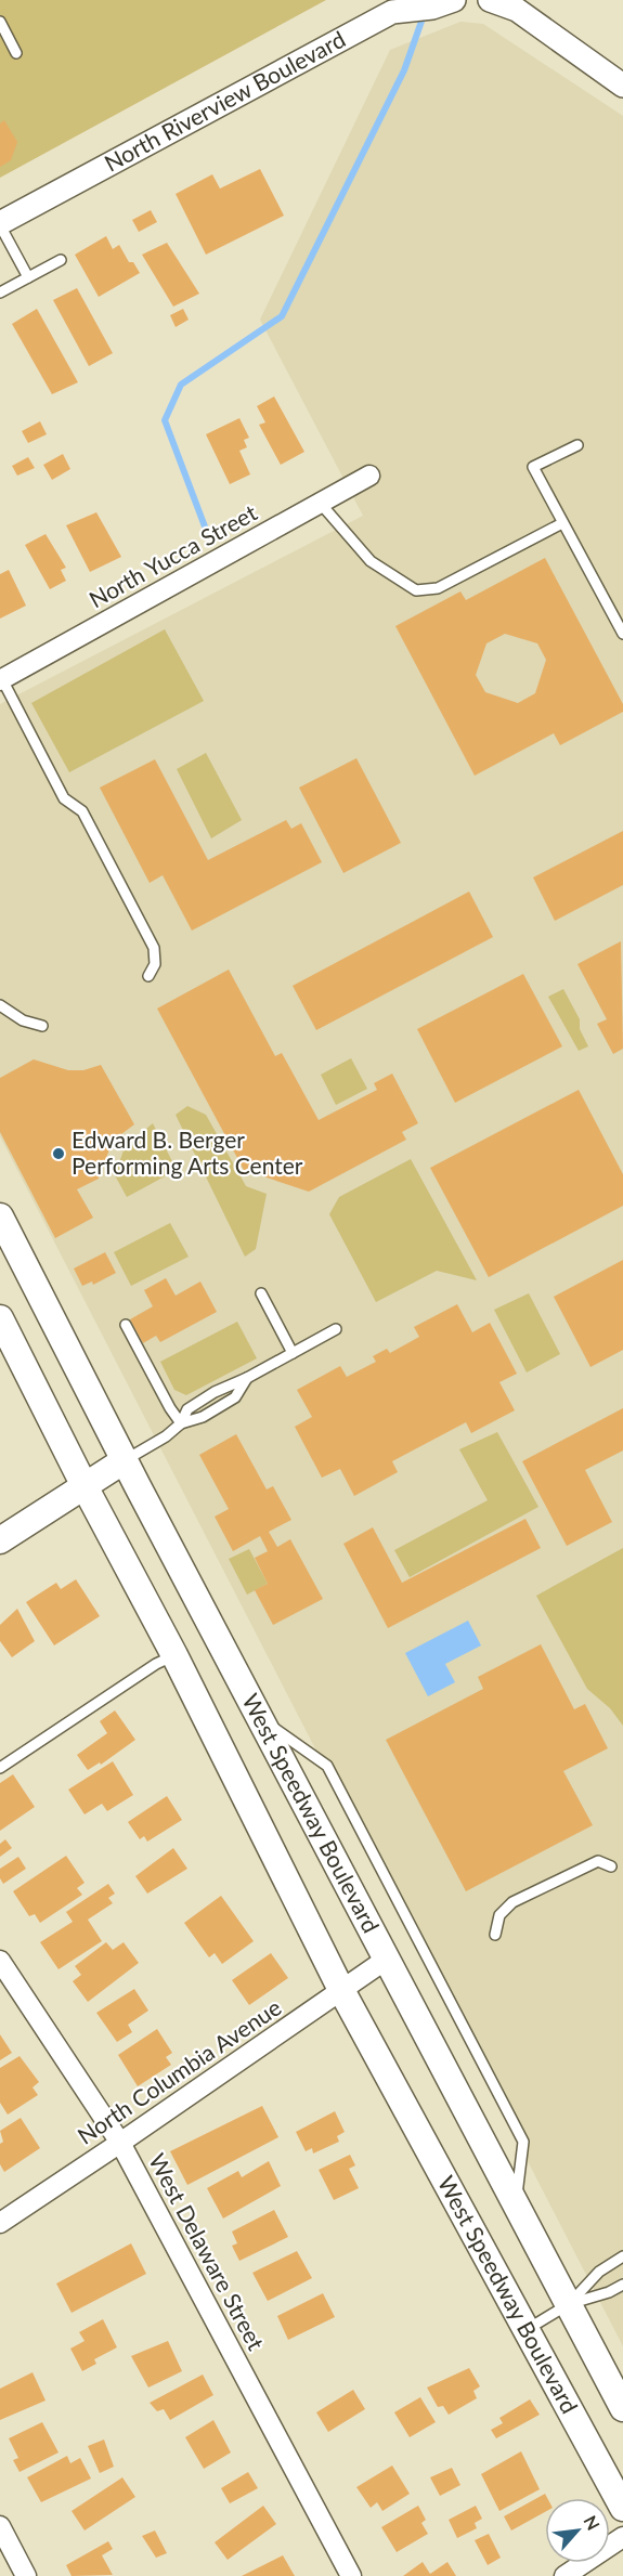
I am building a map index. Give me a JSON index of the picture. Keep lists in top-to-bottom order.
{
  "streets": {
    "main road": ["West Speedway Boulevard"],
    "street": [
      "North Riverview Boulevard",
      "North Yucca Street",
      "North Columbia Avenue",
      "West Delaware Street"
    ]
  },
  "crossings": [
    ["West Speedway Boulevard", "North Columbia Avenue"],
    ["North Columbia Avenue", "West Delaware Street"]
  ],
  "places": ["Edward B. Berger Performing Arts Center"],
  "north": "top right"
}
